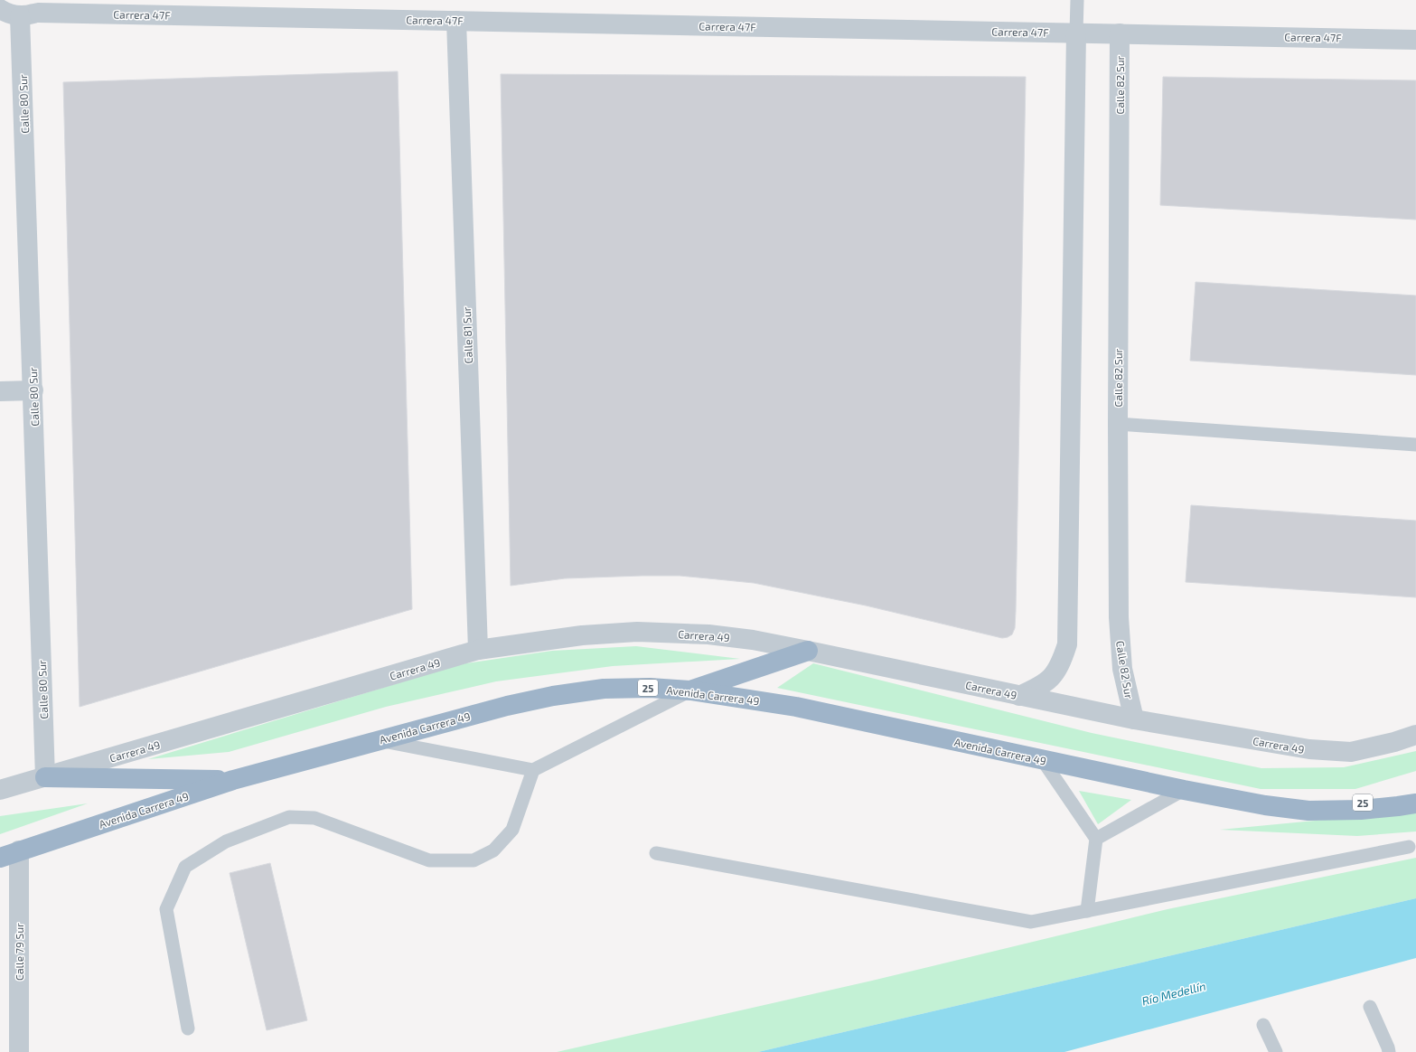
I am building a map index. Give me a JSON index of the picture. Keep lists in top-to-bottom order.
{
  "streets": {
    "highway": ["25", "Avenida Carrera 49"],
    "street": [
      "Carrera 47F",
      "Calle 82 Sur",
      "Calle 80 Sur",
      "Calle 81 Sur",
      "Carrera 49",
      "Calle 79 Sur"
    ]
  },
  "crossings": [
    ["Carrera 47F", "Calle 82 Sur"],
    ["Carrera 47F", "Calle 80 Sur"],
    ["Carrera 47F", "Calle 81 Sur"],
    ["Calle 82 Sur", "Carrera 49"],
    ["Calle 80 Sur", "Carrera 49"],
    ["Calle 81 Sur", "Carrera 49"],
    ["25", "Avenida Carrera 49"],
    ["Avenida Carrera 49", "Calle 79 Sur"]
  ],
  "water": ["Río Medellín"]
}
